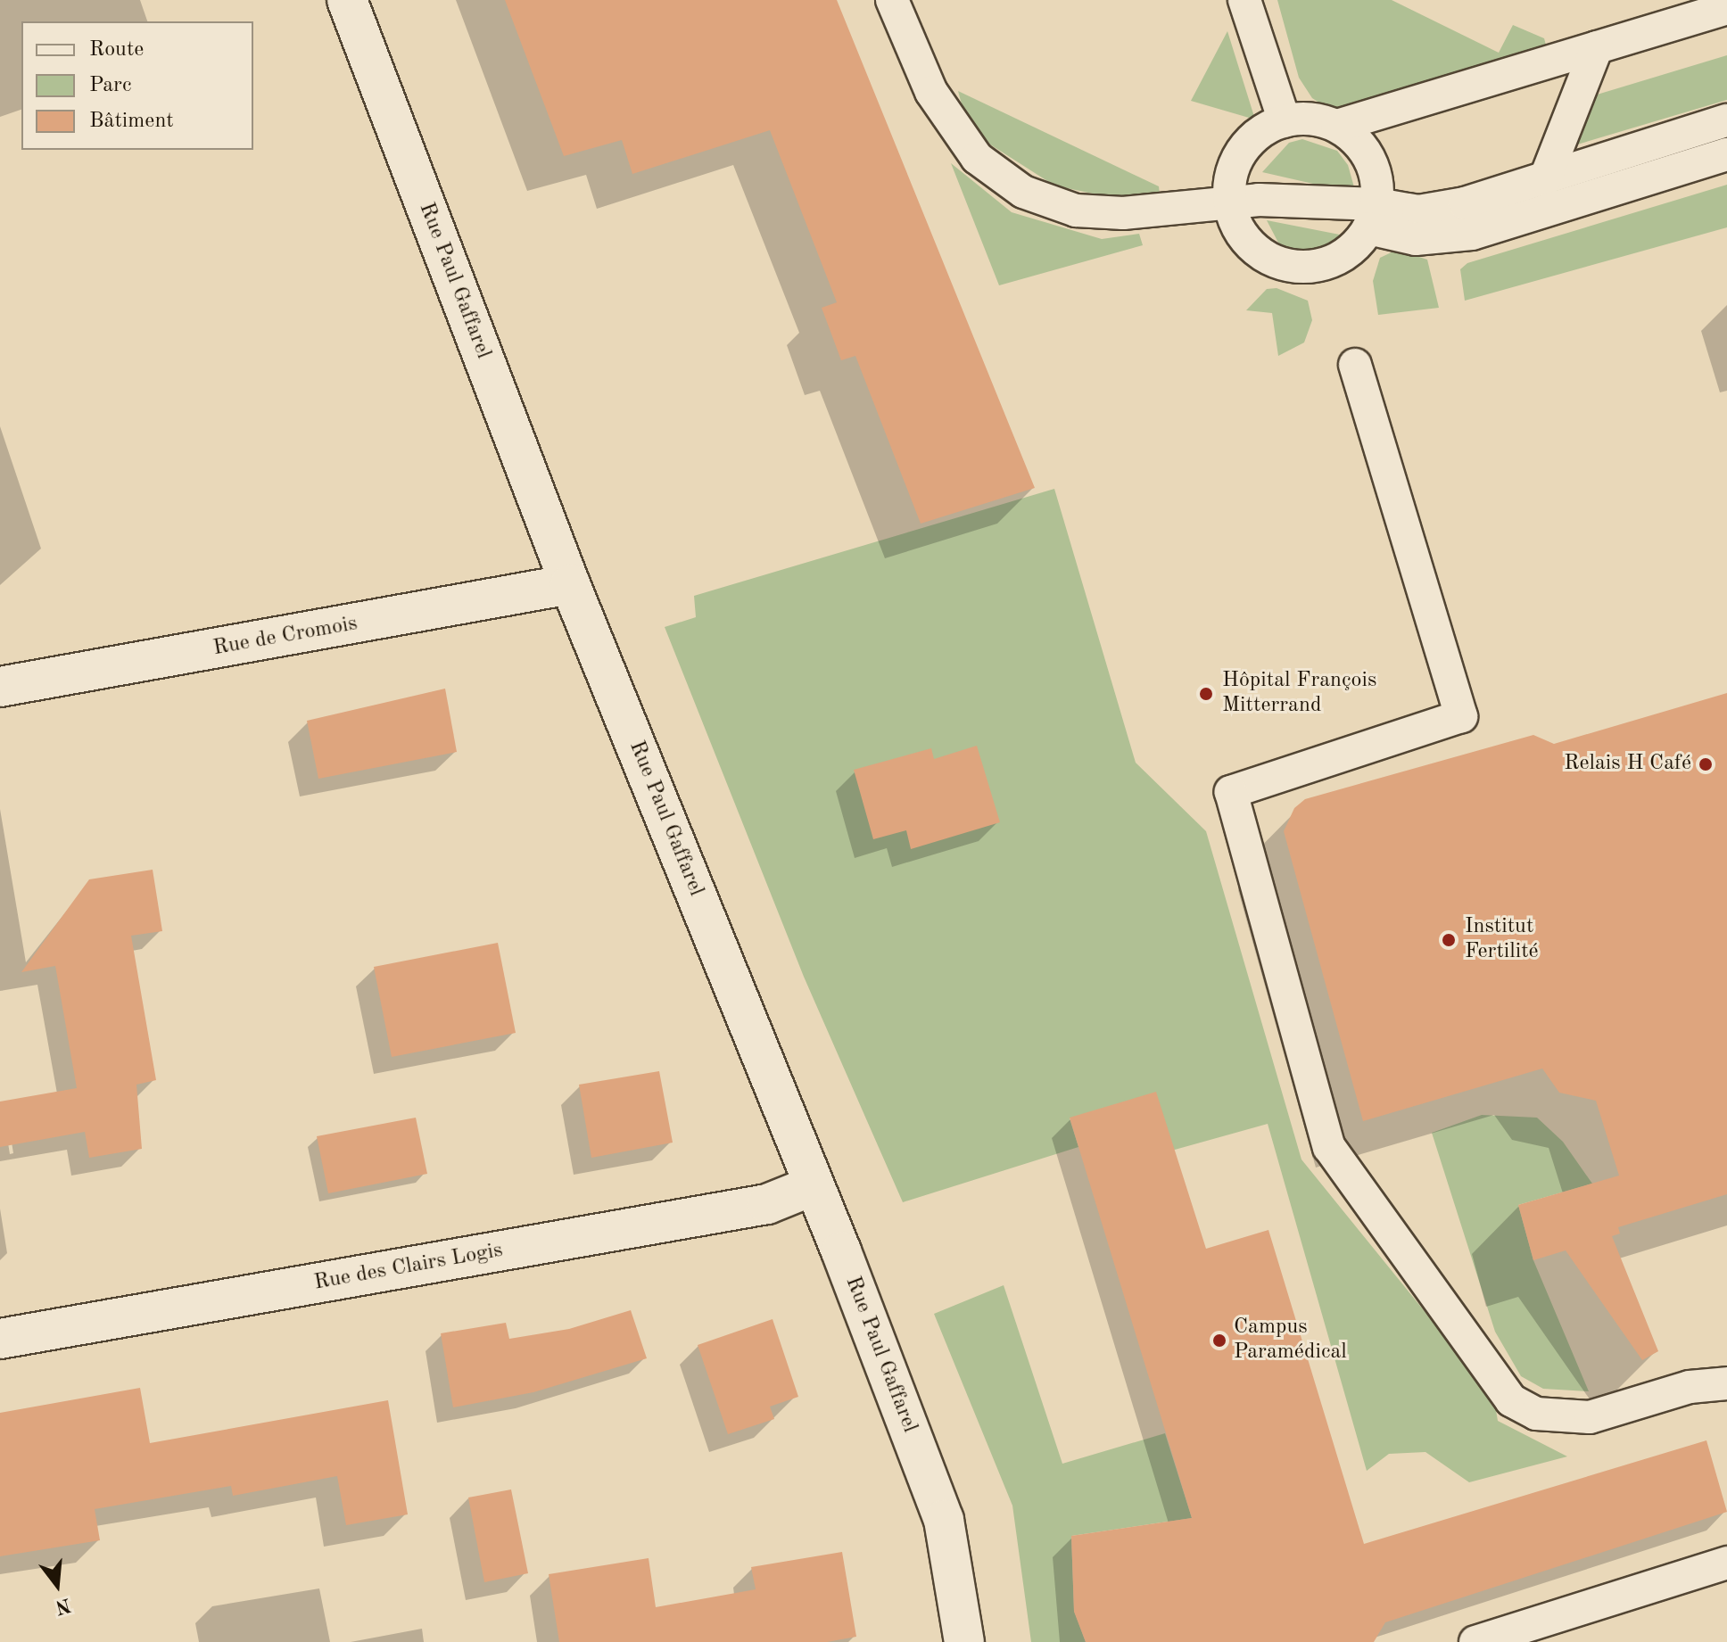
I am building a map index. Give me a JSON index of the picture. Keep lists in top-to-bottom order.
{
  "streets": {
    "street": ["Rue Paul Gaffarel", "Rue de Cromois", "Rue des Clairs Logis"]
  },
  "crossings": [
    ["Rue Paul Gaffarel", "Rue de Cromois"],
    ["Rue Paul Gaffarel", "Rue des Clairs Logis"]
  ],
  "places": [
    "Hôpital François Mitterrand",
    "Relais H Café",
    "Institut Fertilité",
    "Campus Paramédical"
  ],
  "legend": ["Route", "Parc", "Bâtiment"],
  "north": "bottom"
}
